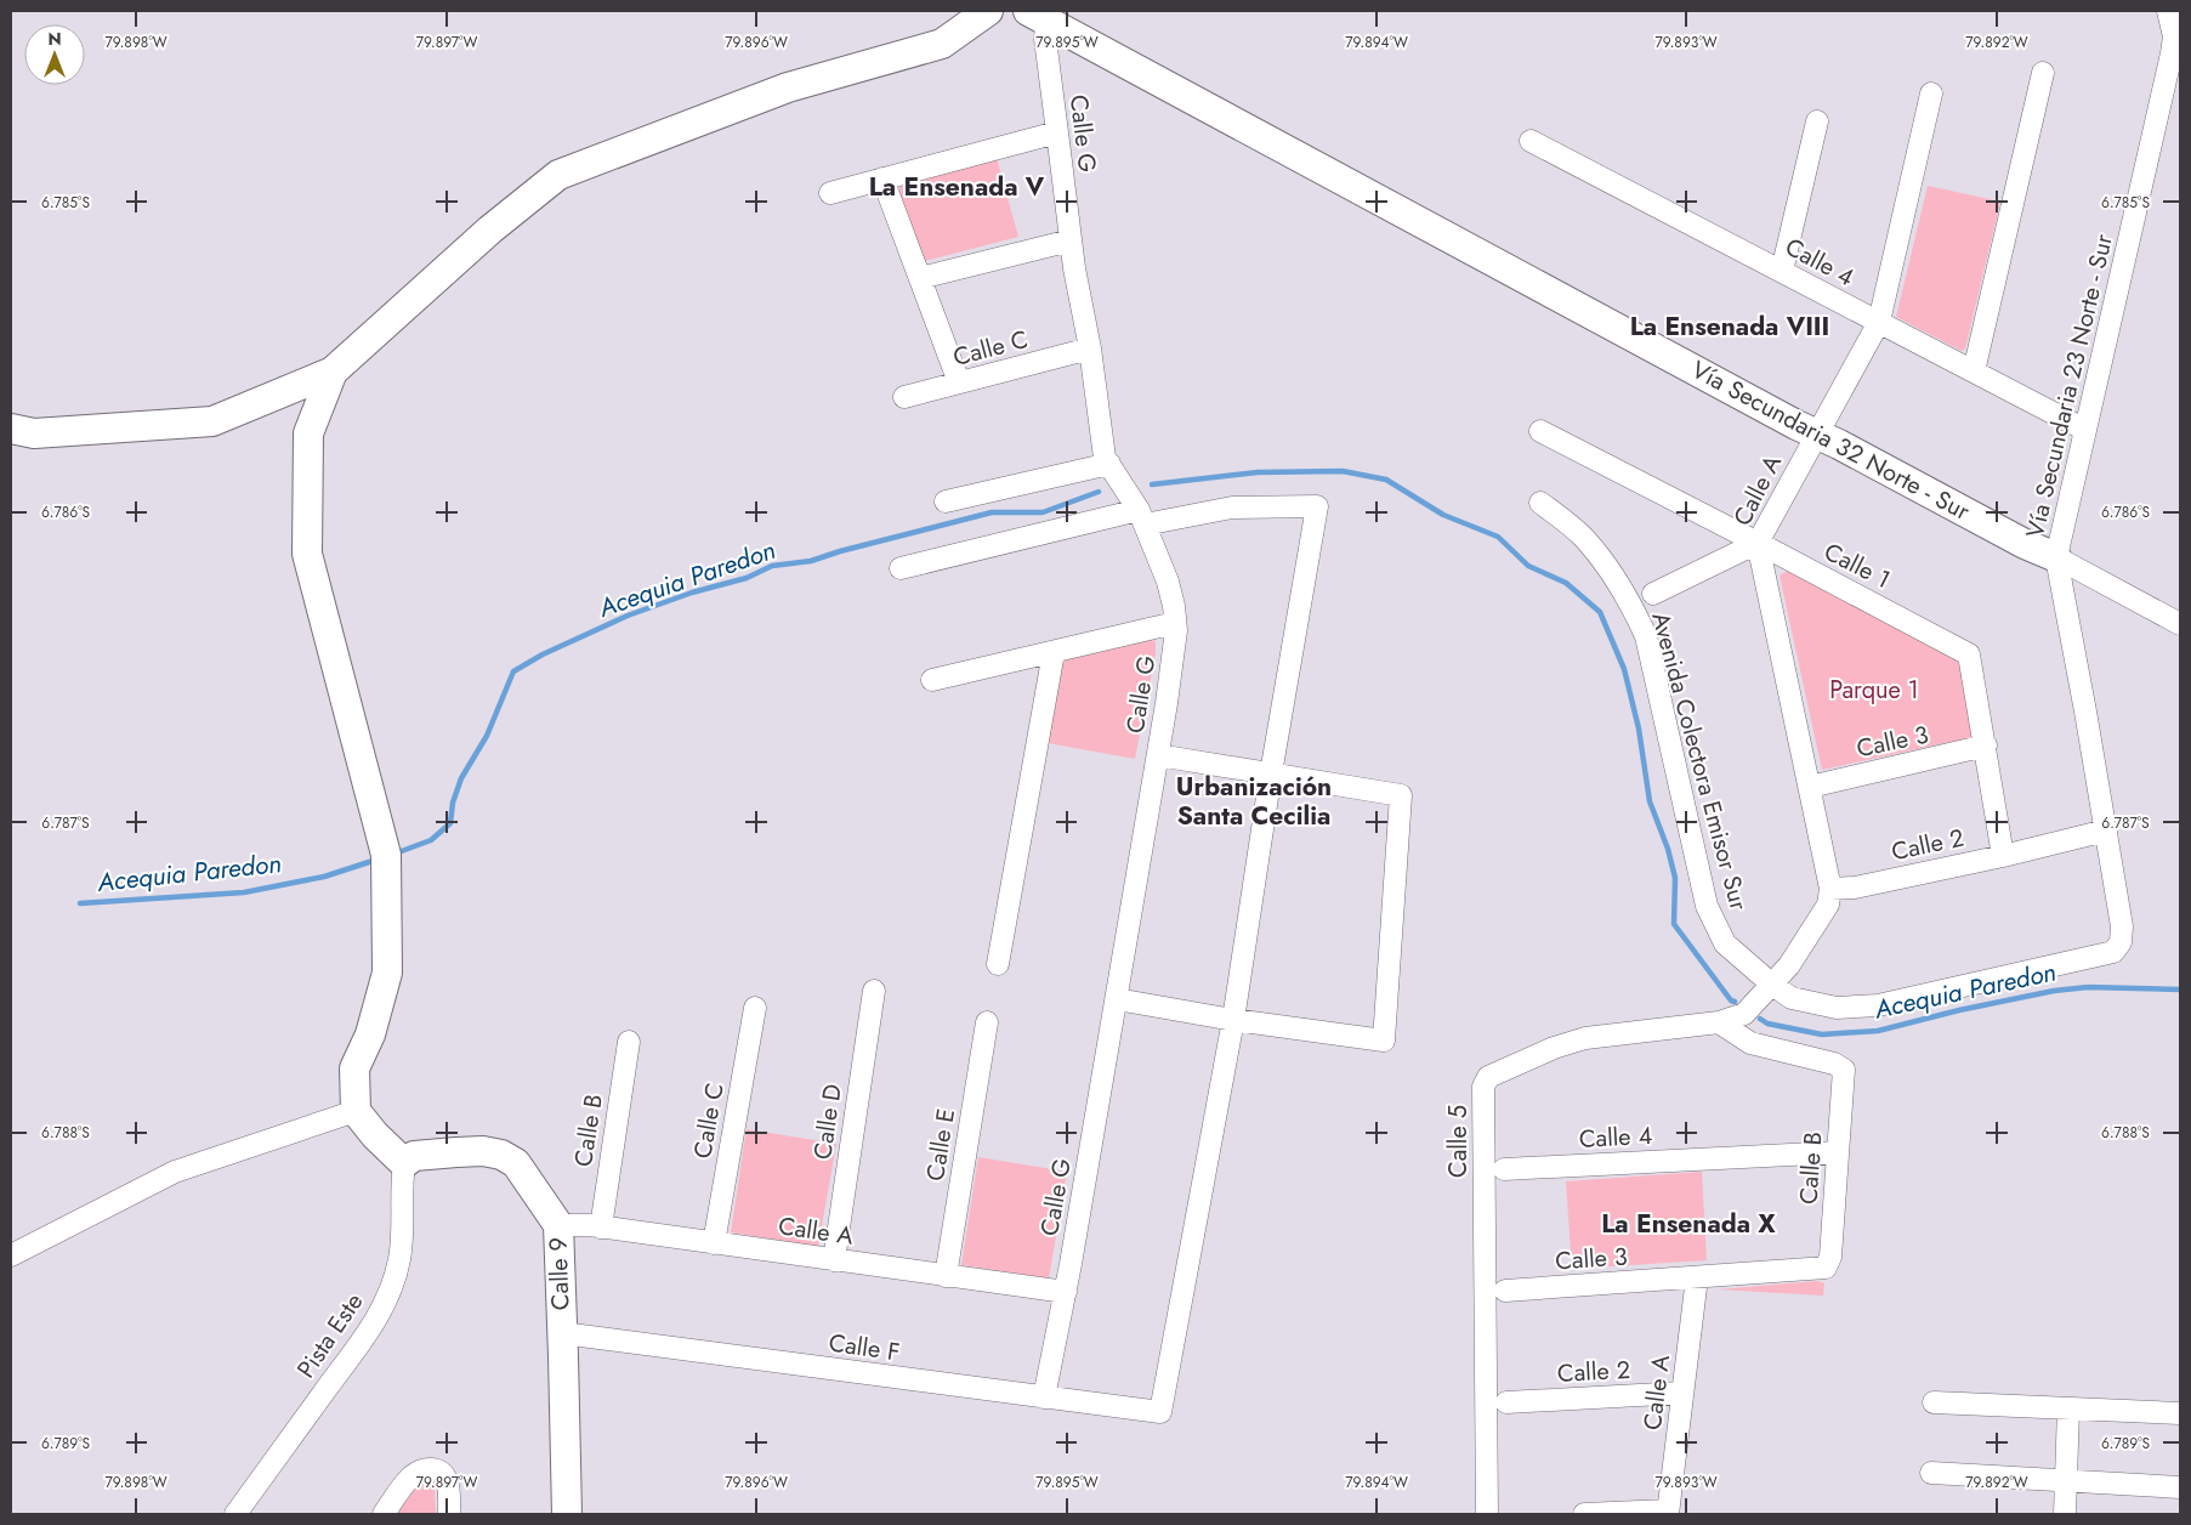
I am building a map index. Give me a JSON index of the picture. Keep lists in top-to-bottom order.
{
  "streets": {
    "street": [
      "Calle G",
      "Calle 4",
      "Calle C",
      "Vía Secundaria 23 Norte - Sur",
      "Vía Secundaria 32 Norte - Sur",
      "Calle A",
      "Calle 1",
      "Calle 3",
      "Avenida Colectora Emisor Sur",
      "Calle 2",
      "Calle D",
      "Calle B",
      "Calle 5",
      "Calle E",
      "Calle 9",
      "Pista Este",
      "Calle F"
    ]
  },
  "crossings": [
    ["Calle G", "Calle C"],
    ["Calle G", "Vía Secundaria 32 Norte - Sur"],
    ["Calle G", "Calle A"],
    ["Calle G", "Calle F"],
    ["Calle 4", "Vía Secundaria 23 Norte - Sur"],
    ["Calle 4", "Calle A"],
    ["Calle 4", "Calle B"],
    ["Calle C", "Calle A"],
    ["Vía Secundaria 23 Norte - Sur", "Vía Secundaria 32 Norte - Sur"],
    ["Vía Secundaria 23 Norte - Sur", "Avenida Colectora Emisor Sur"],
    ["Vía Secundaria 23 Norte - Sur", "Calle 2"],
    ["Vía Secundaria 32 Norte - Sur", "Calle A"],
    ["Calle A", "Calle 1"],
    ["Calle A", "Calle 3"],
    ["Calle A", "Calle 2"],
    ["Calle A", "Calle D"],
    ["Calle A", "Calle B"],
    ["Calle A", "Calle E"],
    ["Calle A", "Calle 9"],
    ["Calle 1", "Calle 3"],
    ["Calle 1", "Calle 2"],
    ["Calle 3", "Calle B"],
    ["Avenida Colectora Emisor Sur", "Calle 5"],
    ["Calle B", "Calle 5"],
    ["Calle 9", "Pista Este"],
    ["Calle 9", "Calle F"]
  ],
  "districts": [
    "La Ensenada V",
    "La Ensenada VIII",
    "Urbanización Santa Cecilia",
    "La Ensenada X"
  ],
  "water": ["Acequia Paredon"],
  "parks": ["Parque 1"],
  "north": "top",
  "coordinates": [
    "79.898°W",
    "79.897°W",
    "79.896°W",
    "79.895°W",
    "79.894°W",
    "79.893°W",
    "79.892°W",
    "6.785°S",
    "6.786°S",
    "6.787°S",
    "6.788°S",
    "6.789°S"
  ]
}
